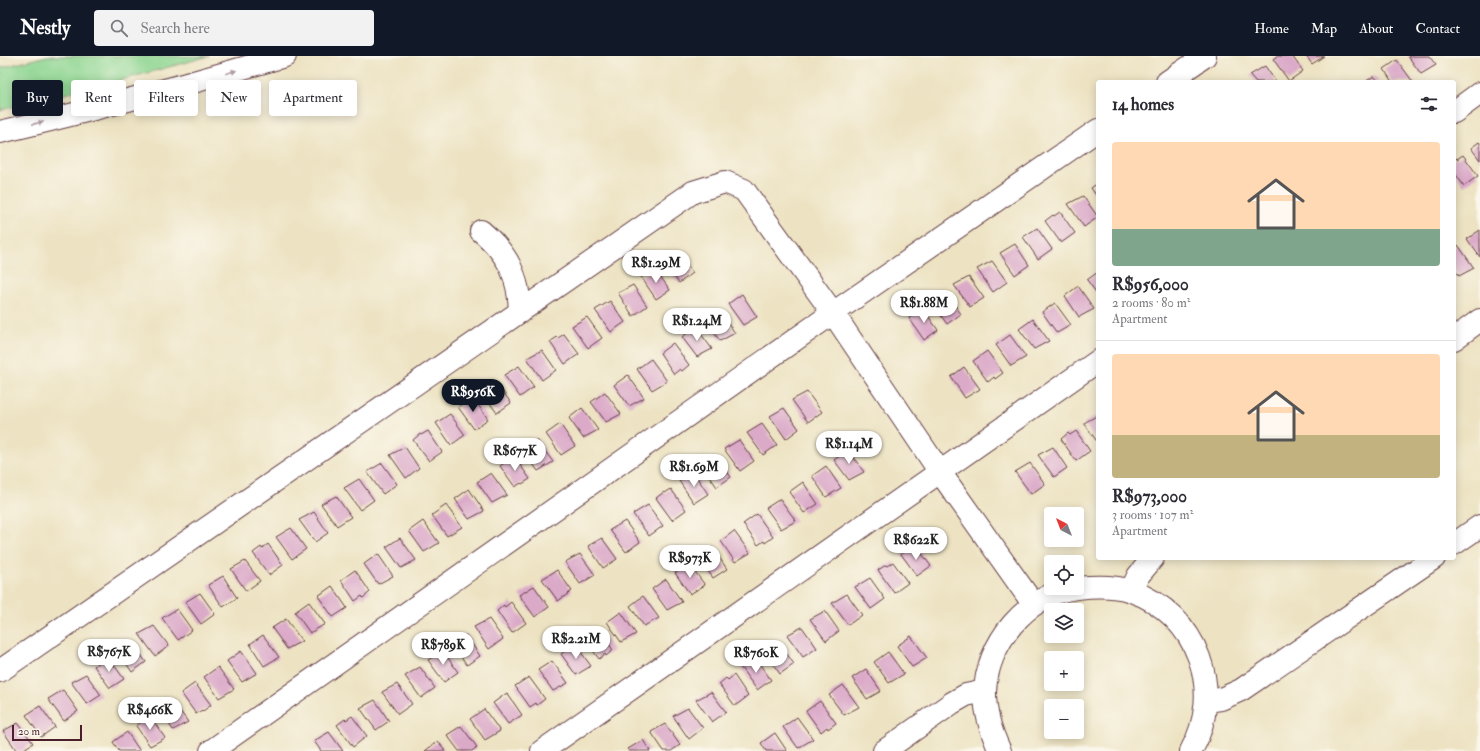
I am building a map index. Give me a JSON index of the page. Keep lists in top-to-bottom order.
{
  "scale_bar": "20 m",
  "north": "top left",
  "page": {
    "header": "Nestly",
    "search": "Search here",
    "nav": [
      "Home",
      "Map",
      "About",
      "Contact"
    ],
    "chip": [
      "Buy",
      "Rent",
      "Filters",
      "New",
      "Apartment"
    ],
    "heading": "14 homes",
    "list": [
      {
        "name": "R$956,000",
        "note": "2 rooms · 80 m² · Apartment"
      },
      {
        "name": "R$973,000",
        "note": "3 rooms · 107 m² · Apartment"
      }
    ],
    "price": [
      "R$1.29M",
      "R$1.88M",
      "R$1.24M",
      "R$956K",
      "R$1.14M",
      "R$677K",
      "R$1.69M",
      "R$622K",
      "R$973K",
      "R$2.21M",
      "R$789K",
      "R$767K",
      "R$760K",
      "R$466K"
    ],
    "map_buttons": ["+", "−"],
    "scale": "20 m"
  }
}
